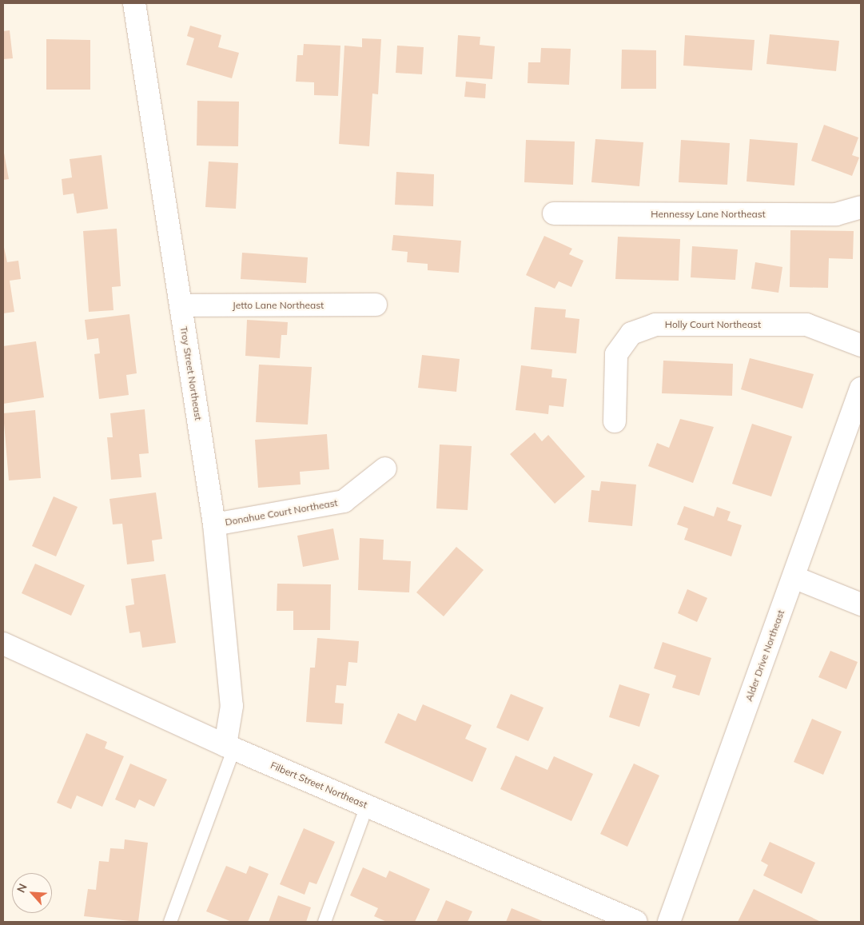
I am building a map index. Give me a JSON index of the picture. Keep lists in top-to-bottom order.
{
  "streets": {
    "street": [
      "Hennessy Lane Northeast",
      "Jetto Lane Northeast",
      "Holly Court Northeast",
      "Troy Street Northeast",
      "Donahue Court Northeast",
      "Alder Drive Northeast",
      "Filbert Street Northeast"
    ]
  },
  "crossings": [
    ["Jetto Lane Northeast", "Troy Street Northeast"],
    ["Troy Street Northeast", "Donahue Court Northeast"],
    ["Troy Street Northeast", "Filbert Street Northeast"]
  ],
  "north": "top left"
}
